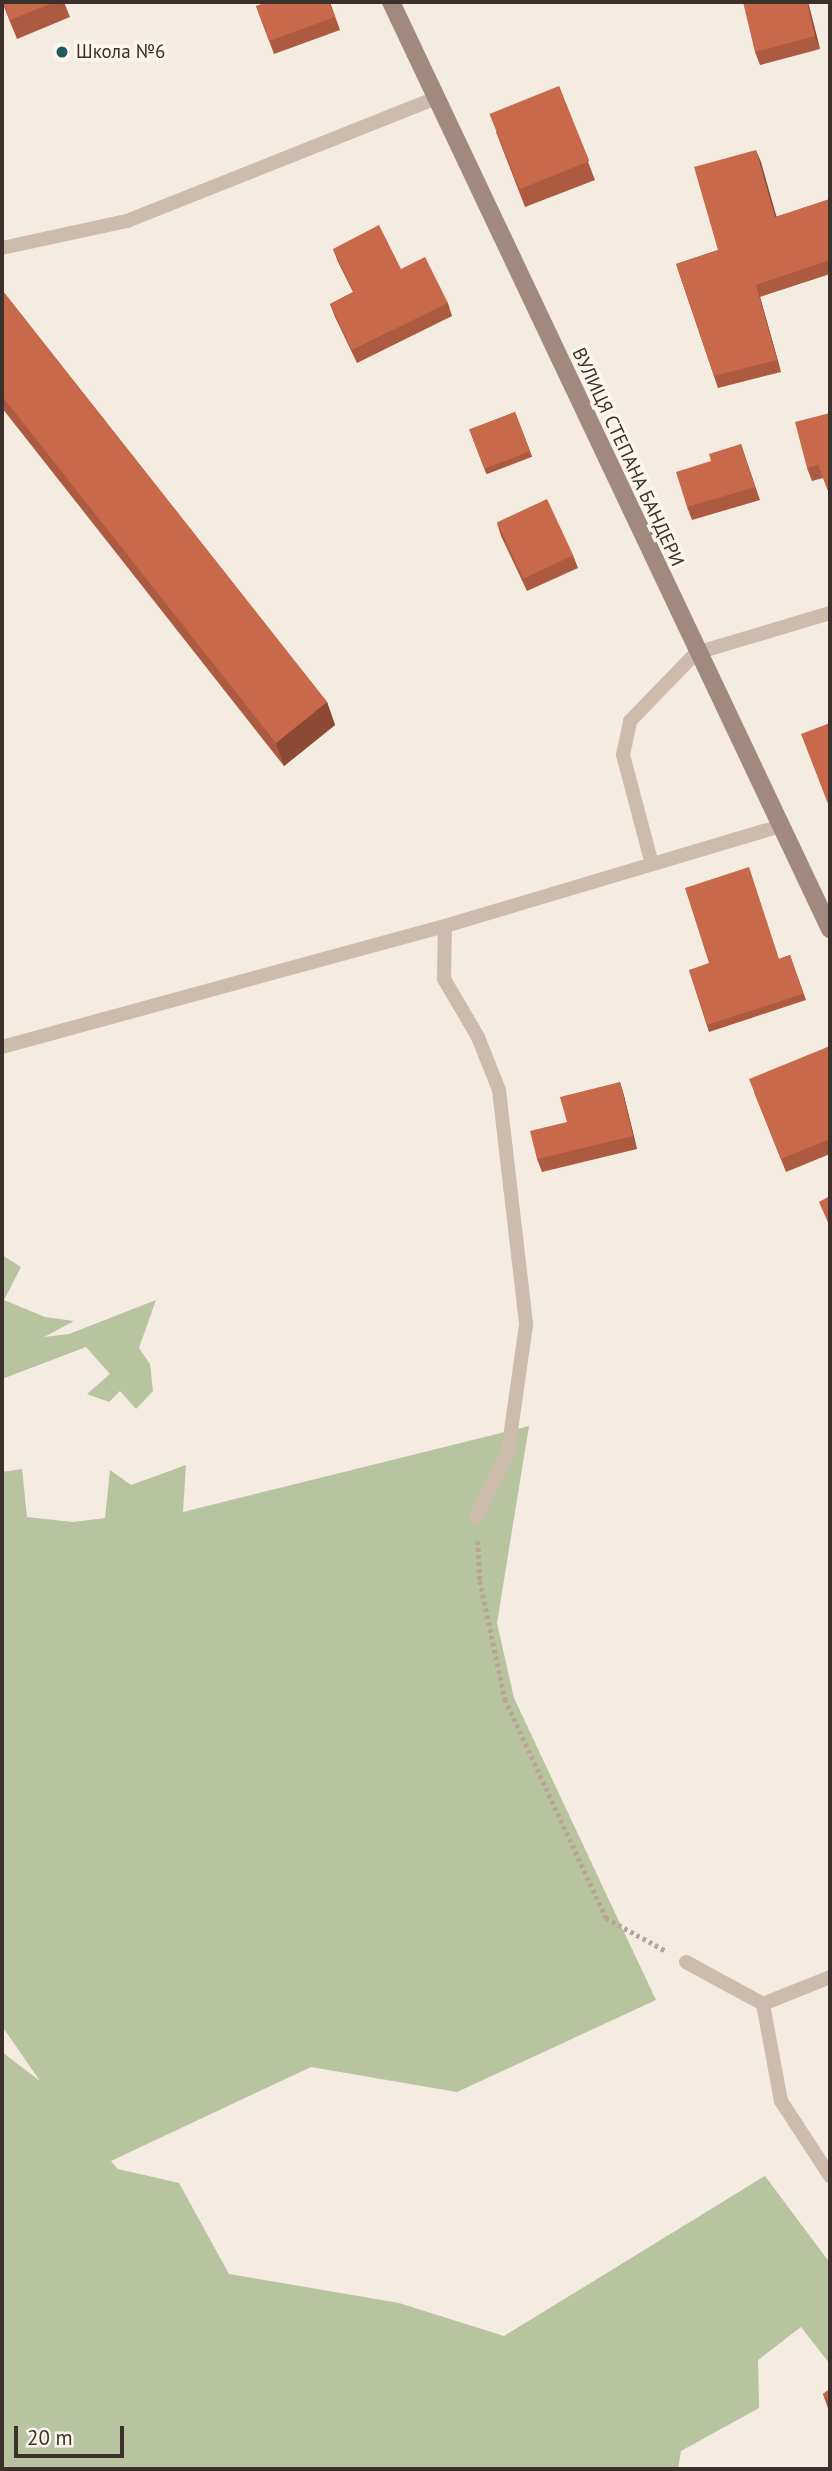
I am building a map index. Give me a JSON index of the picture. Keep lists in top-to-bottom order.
{
  "streets": {
    "main road": ["ВУЛИЦЯ СТЕПАНА БАНДЕРИ"]
  },
  "places": ["Школа №6"],
  "scale_bar": "20 m"
}
